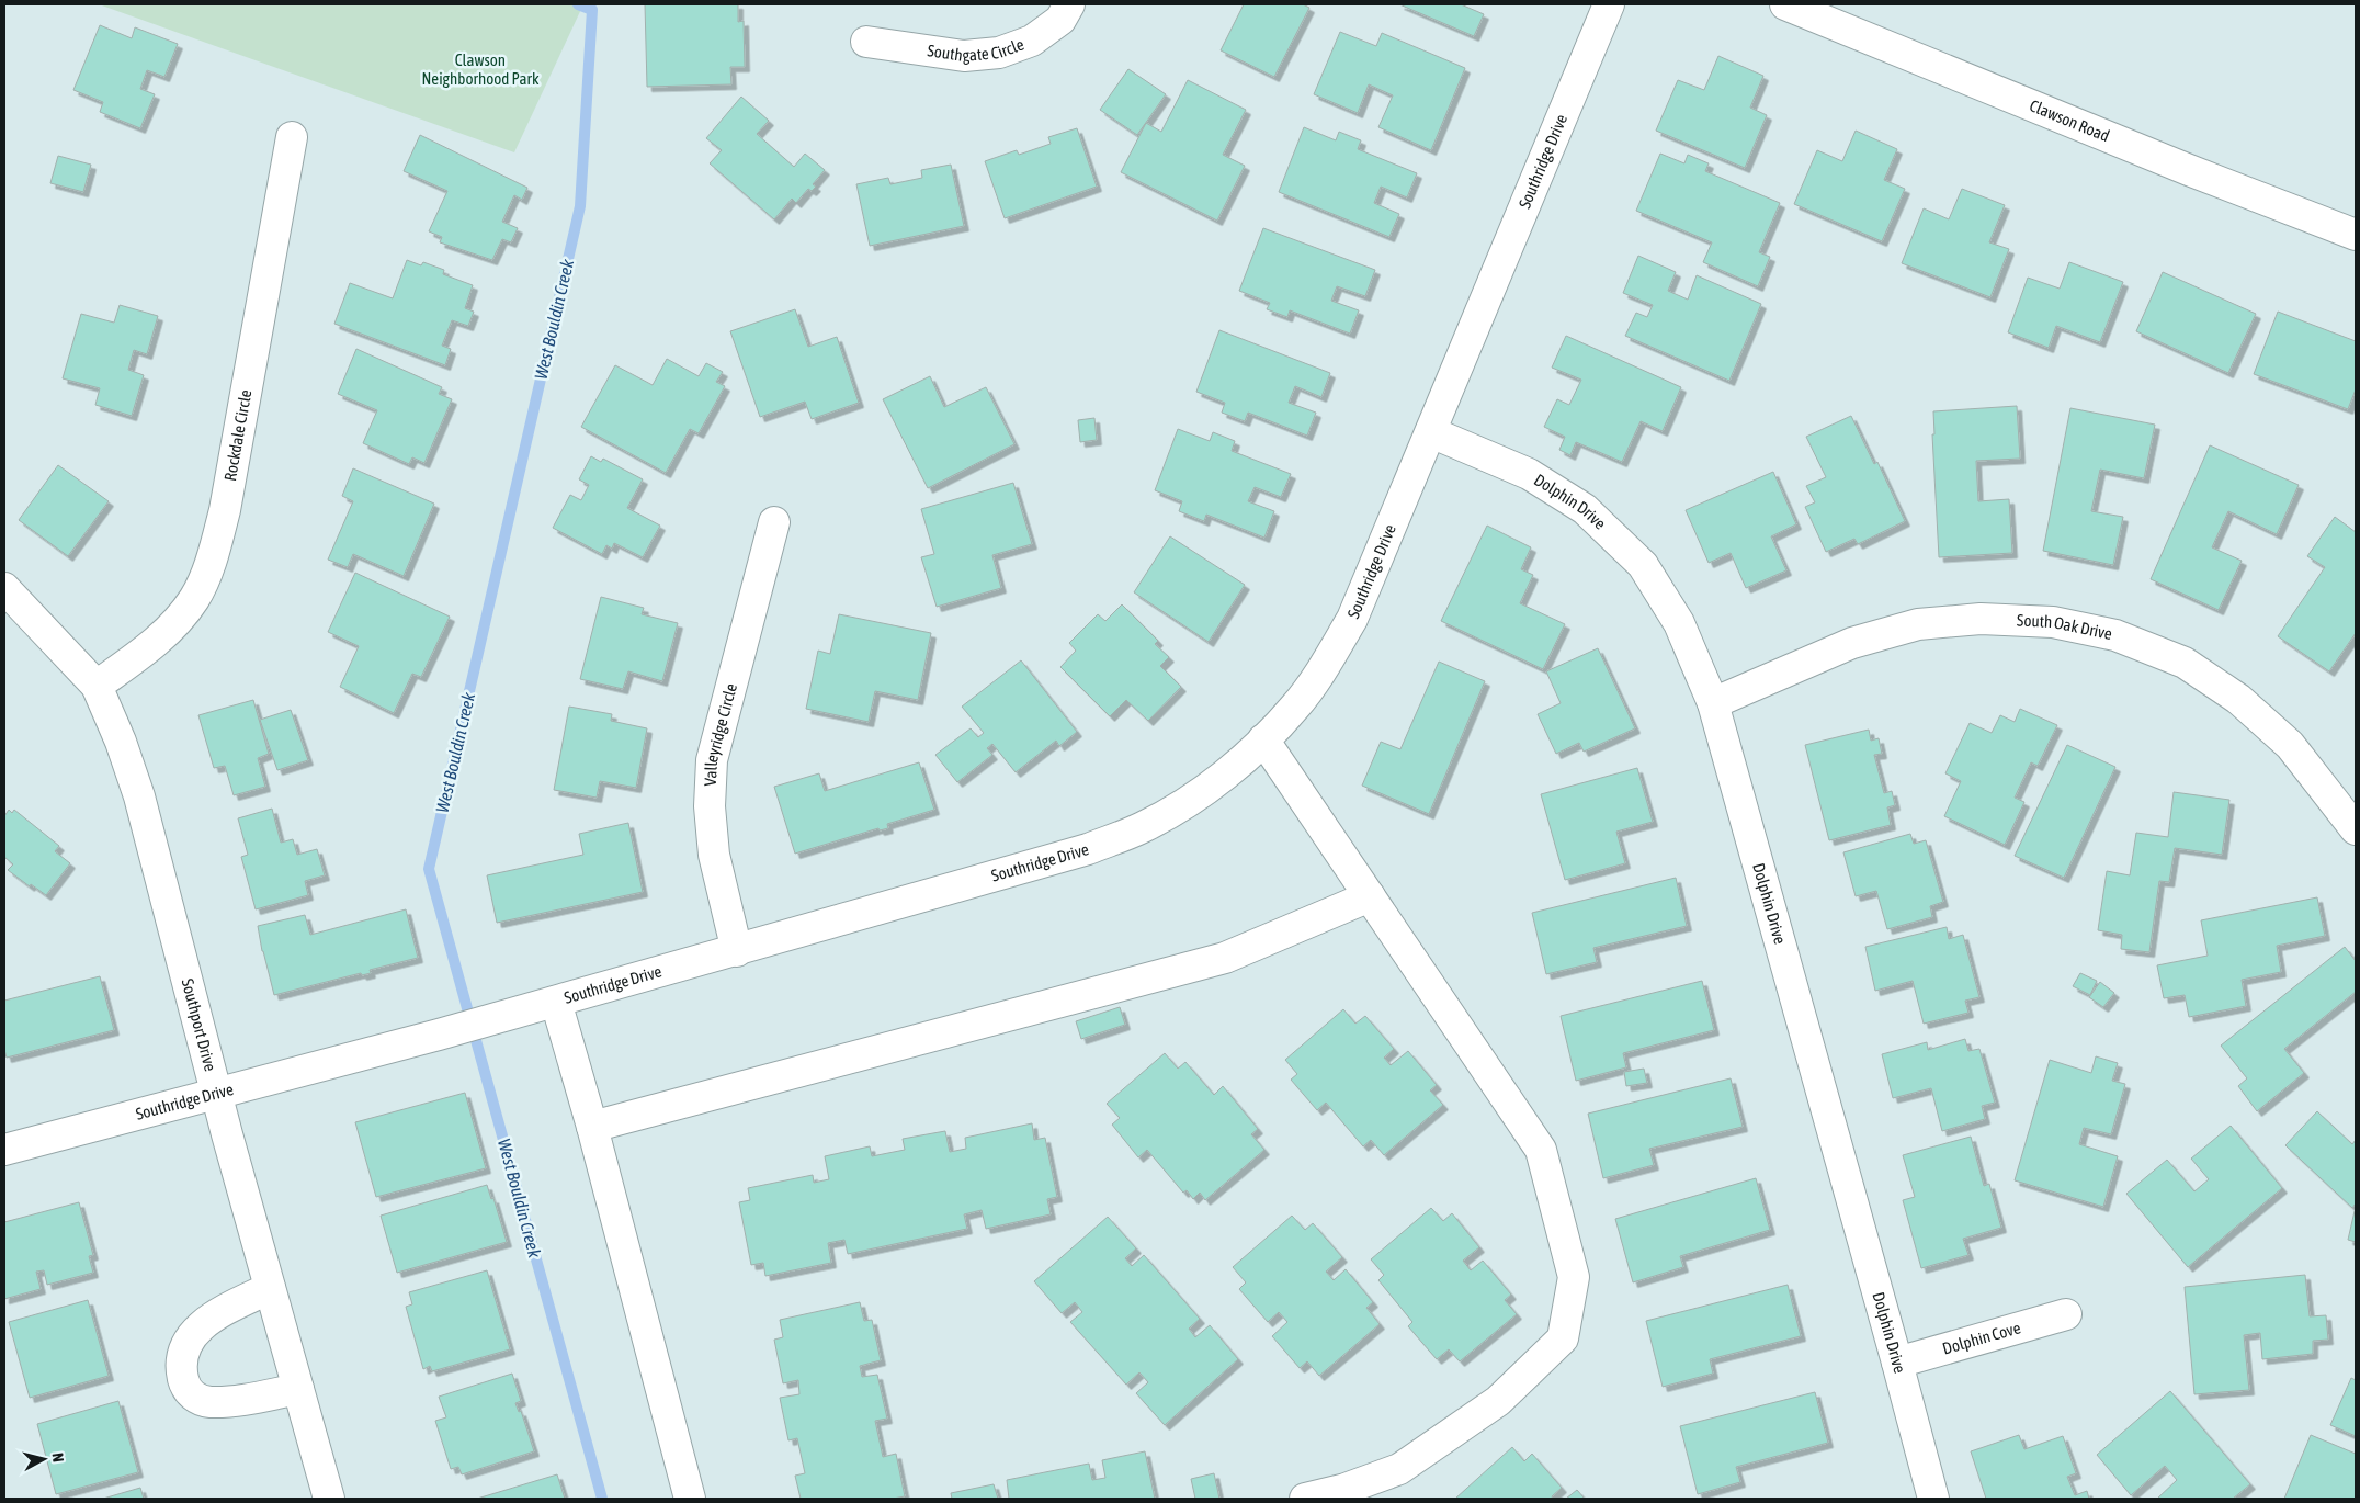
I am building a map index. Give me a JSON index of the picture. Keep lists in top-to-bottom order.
{
  "streets": {
    "street": [
      "Southgate Circle",
      "Clawson Road",
      "Southridge Drive",
      "Rockdale Circle",
      "Dolphin Drive",
      "South Oak Drive",
      "Valleyridge Circle",
      "Southport Drive",
      "Dolphin Cove"
    ]
  },
  "crossings": [
    ["Southridge Drive", "Dolphin Drive"],
    ["Southridge Drive", "Valleyridge Circle"],
    ["Southridge Drive", "Southport Drive"],
    ["Rockdale Circle", "Southport Drive"],
    ["Dolphin Drive", "South Oak Drive"],
    ["Dolphin Drive", "Dolphin Cove"]
  ],
  "water": ["West Bouldin Creek"],
  "parks": ["Clawson Neighborhood Park"],
  "north": "right"
}
